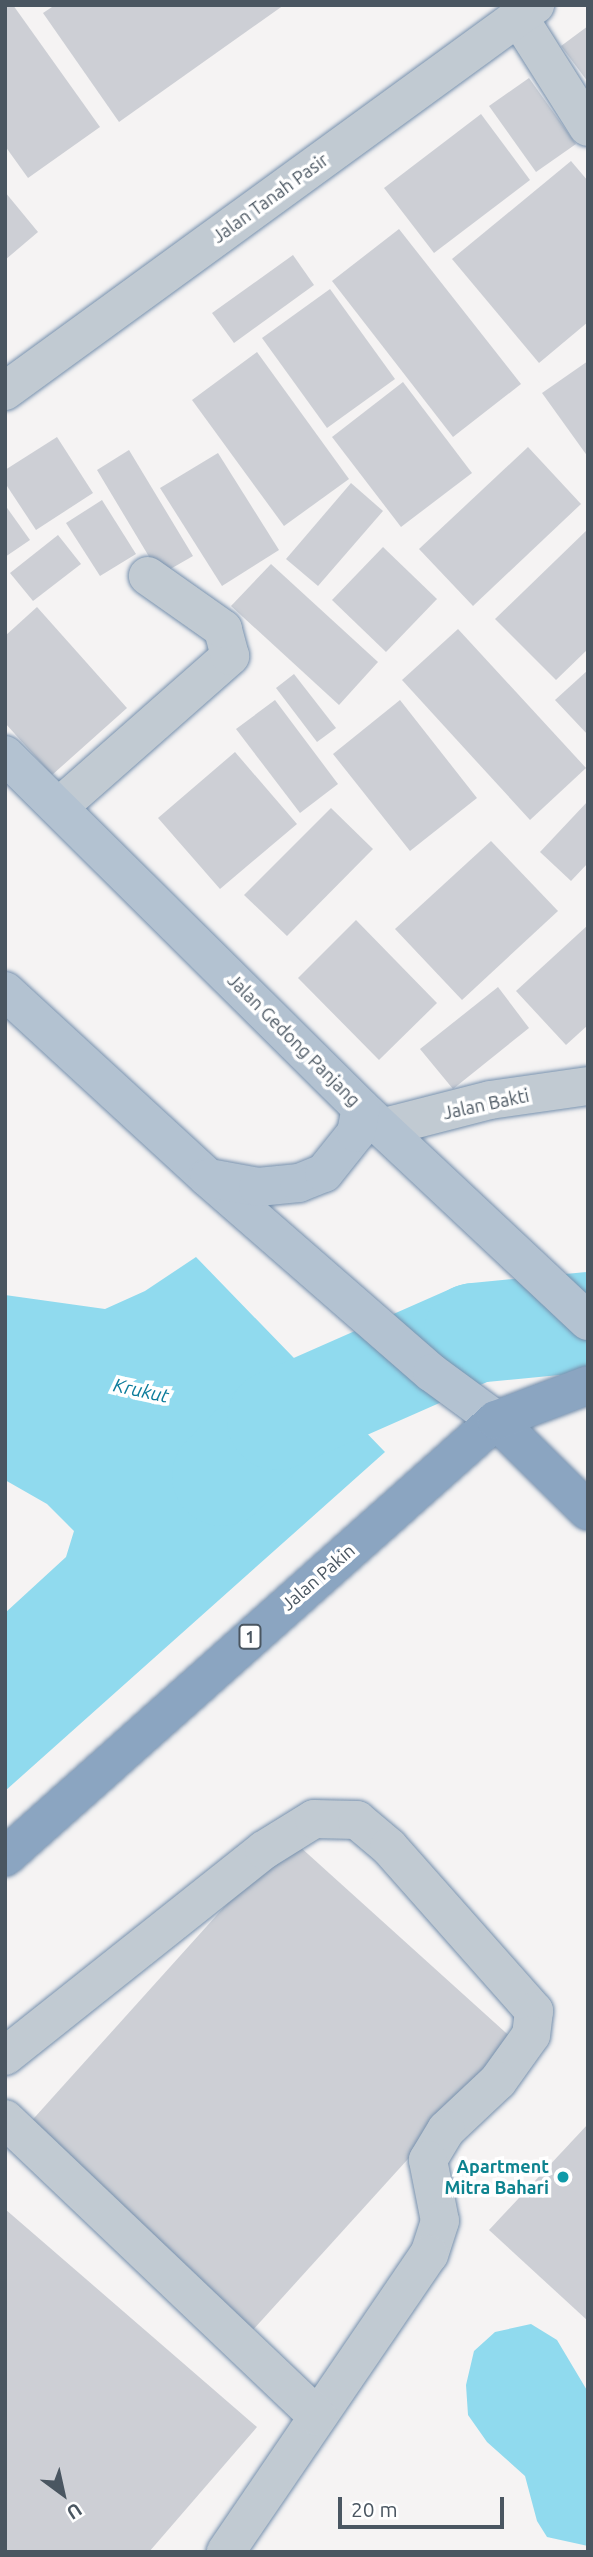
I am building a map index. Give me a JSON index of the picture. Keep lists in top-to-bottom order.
{
  "streets": {
    "highway": ["Jalan Pakin", "1"],
    "main road": ["Jalan Gedong Panjang"],
    "street": ["Jalan Tanah Pasir", "Jalan Bakti"]
  },
  "crossings": [
    ["Jalan Gedong Panjang", "Jalan Bakti"]
  ],
  "water": ["Krukut"],
  "places": ["Apartment Mitra Bahari"],
  "scale_bar": "20 m",
  "north": "bottom right"
}
